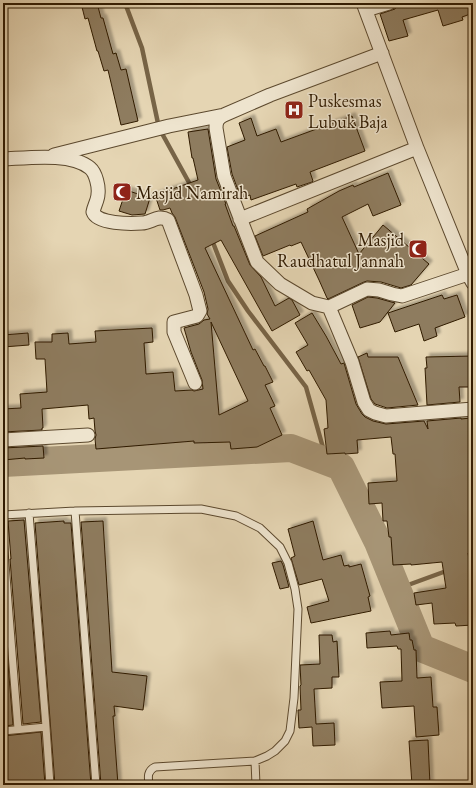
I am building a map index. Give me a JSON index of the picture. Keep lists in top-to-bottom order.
{
  "places": {
    "hospital": ["Puskesmas Lubuk Baja"],
    "mosque": ["Masjid Namirah", "Masjid Raudhatul Jannah"]
  }
}
